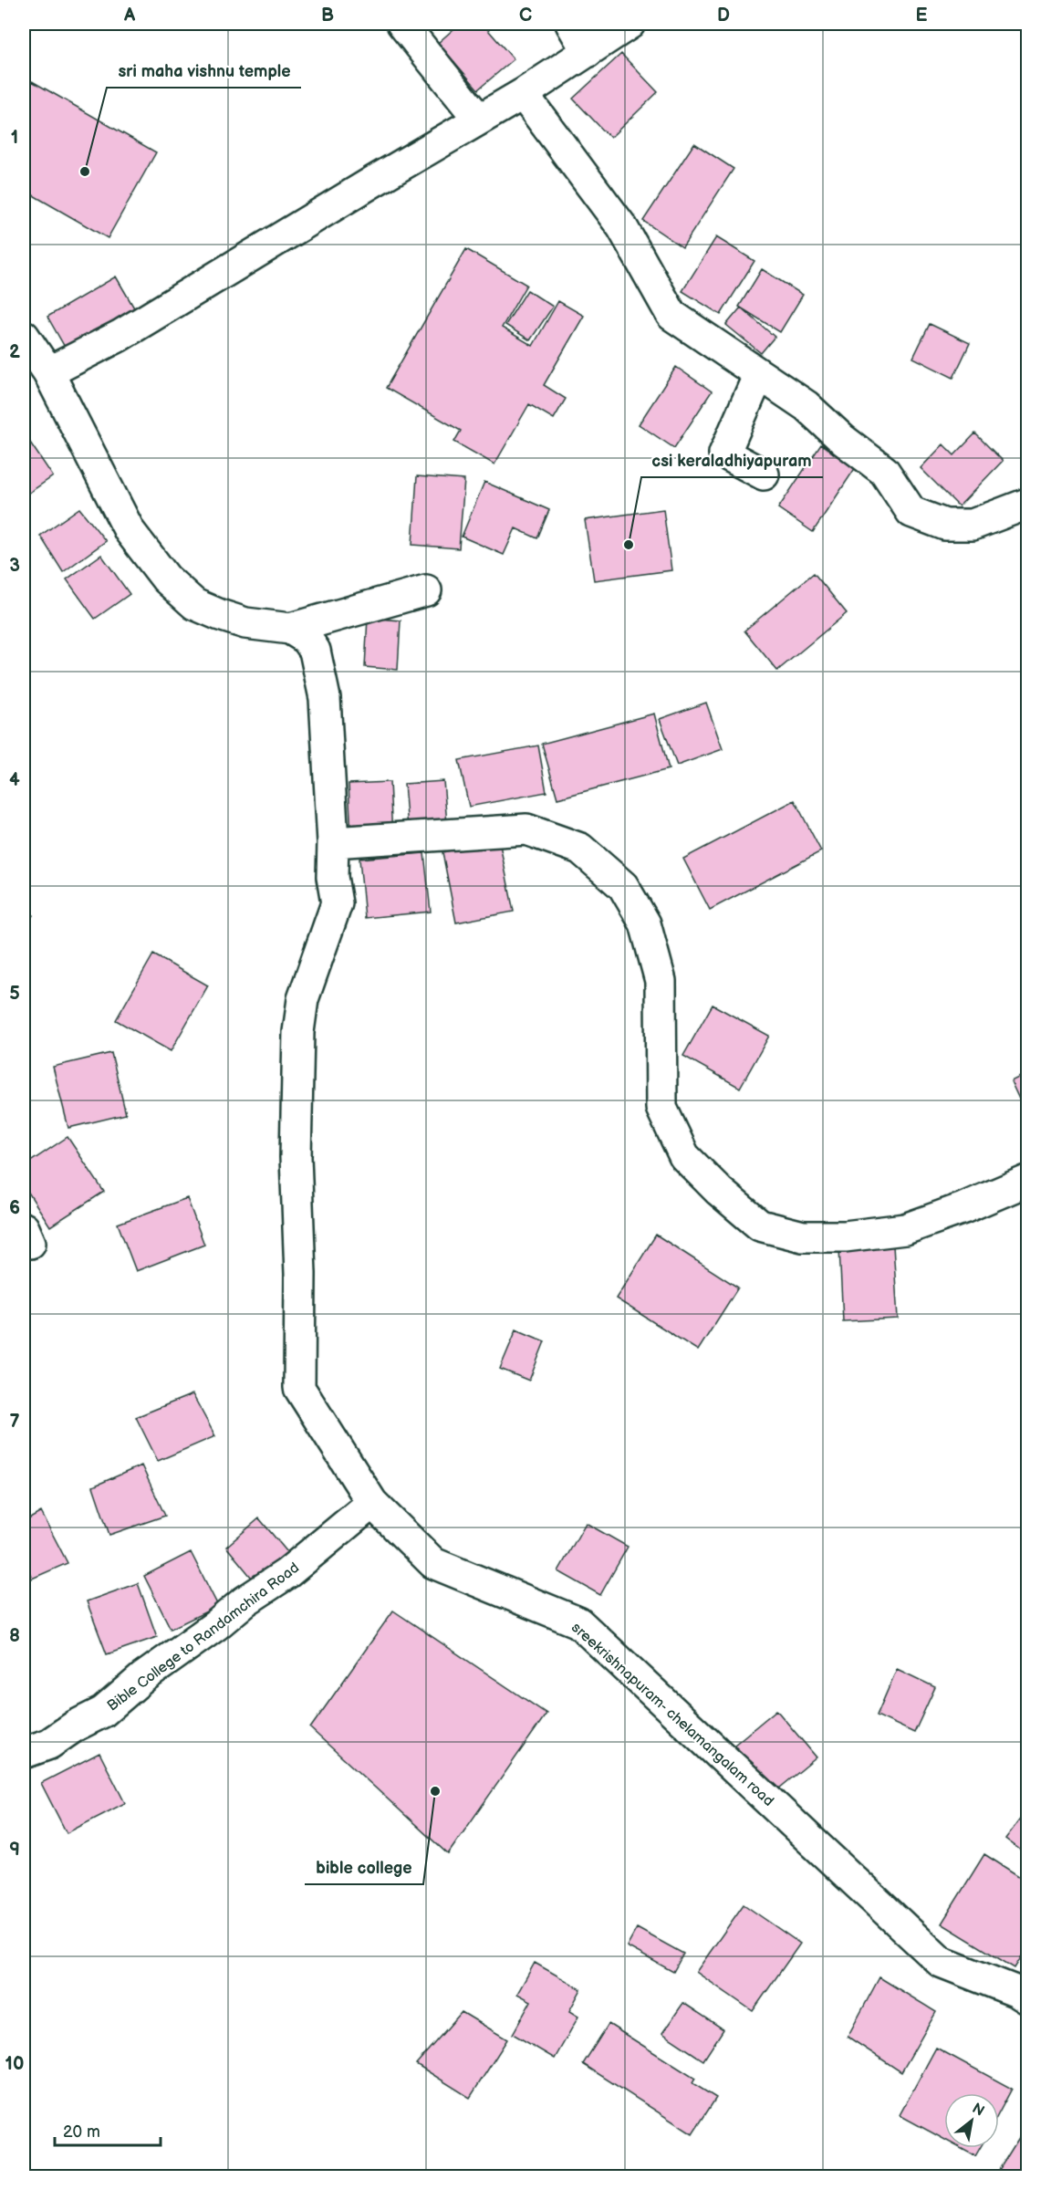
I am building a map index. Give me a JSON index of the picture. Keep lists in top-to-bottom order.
{
  "streets": {
    "street": ["Bible College to Randamchira Road", "sreekrishnapuram- chelamangalam road"]
  },
  "crossings": [
    ["Bible College to Randamchira Road", "sreekrishnapuram- chelamangalam road"]
  ],
  "places": ["sri maha vishnu temple", "csi keraladhiyapuram", "bible college"],
  "scale_bar": "20 m",
  "north": "top right",
  "grid": {
    "columns": [
      "A",
      "B",
      "C",
      "D",
      "E"
    ],
    "rows": [
      "1",
      "2",
      "3",
      "4",
      "5",
      "6",
      "7",
      "8",
      "9",
      "10"
    ]
  }
}
